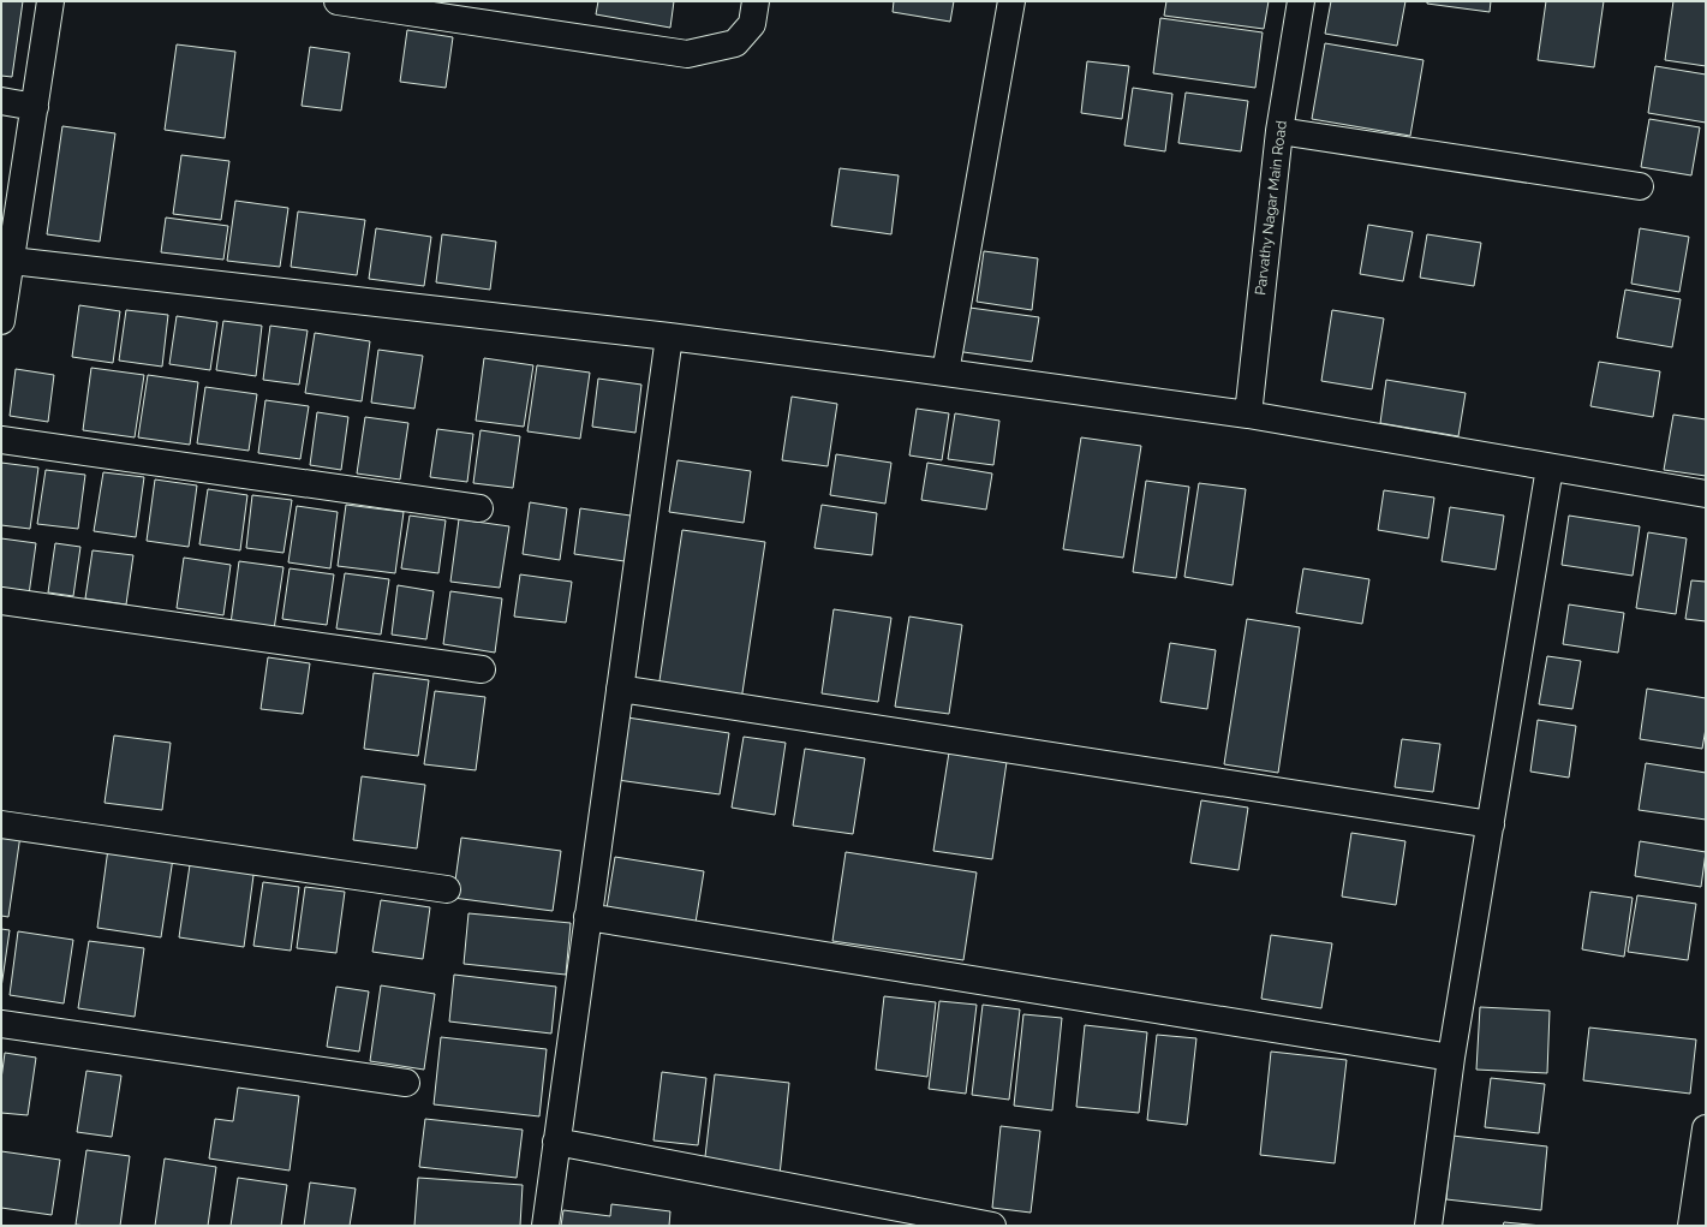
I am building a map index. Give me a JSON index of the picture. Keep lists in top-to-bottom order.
{
  "streets": {
    "street": ["Parvathy Nagar Main Road"]
  }
}
